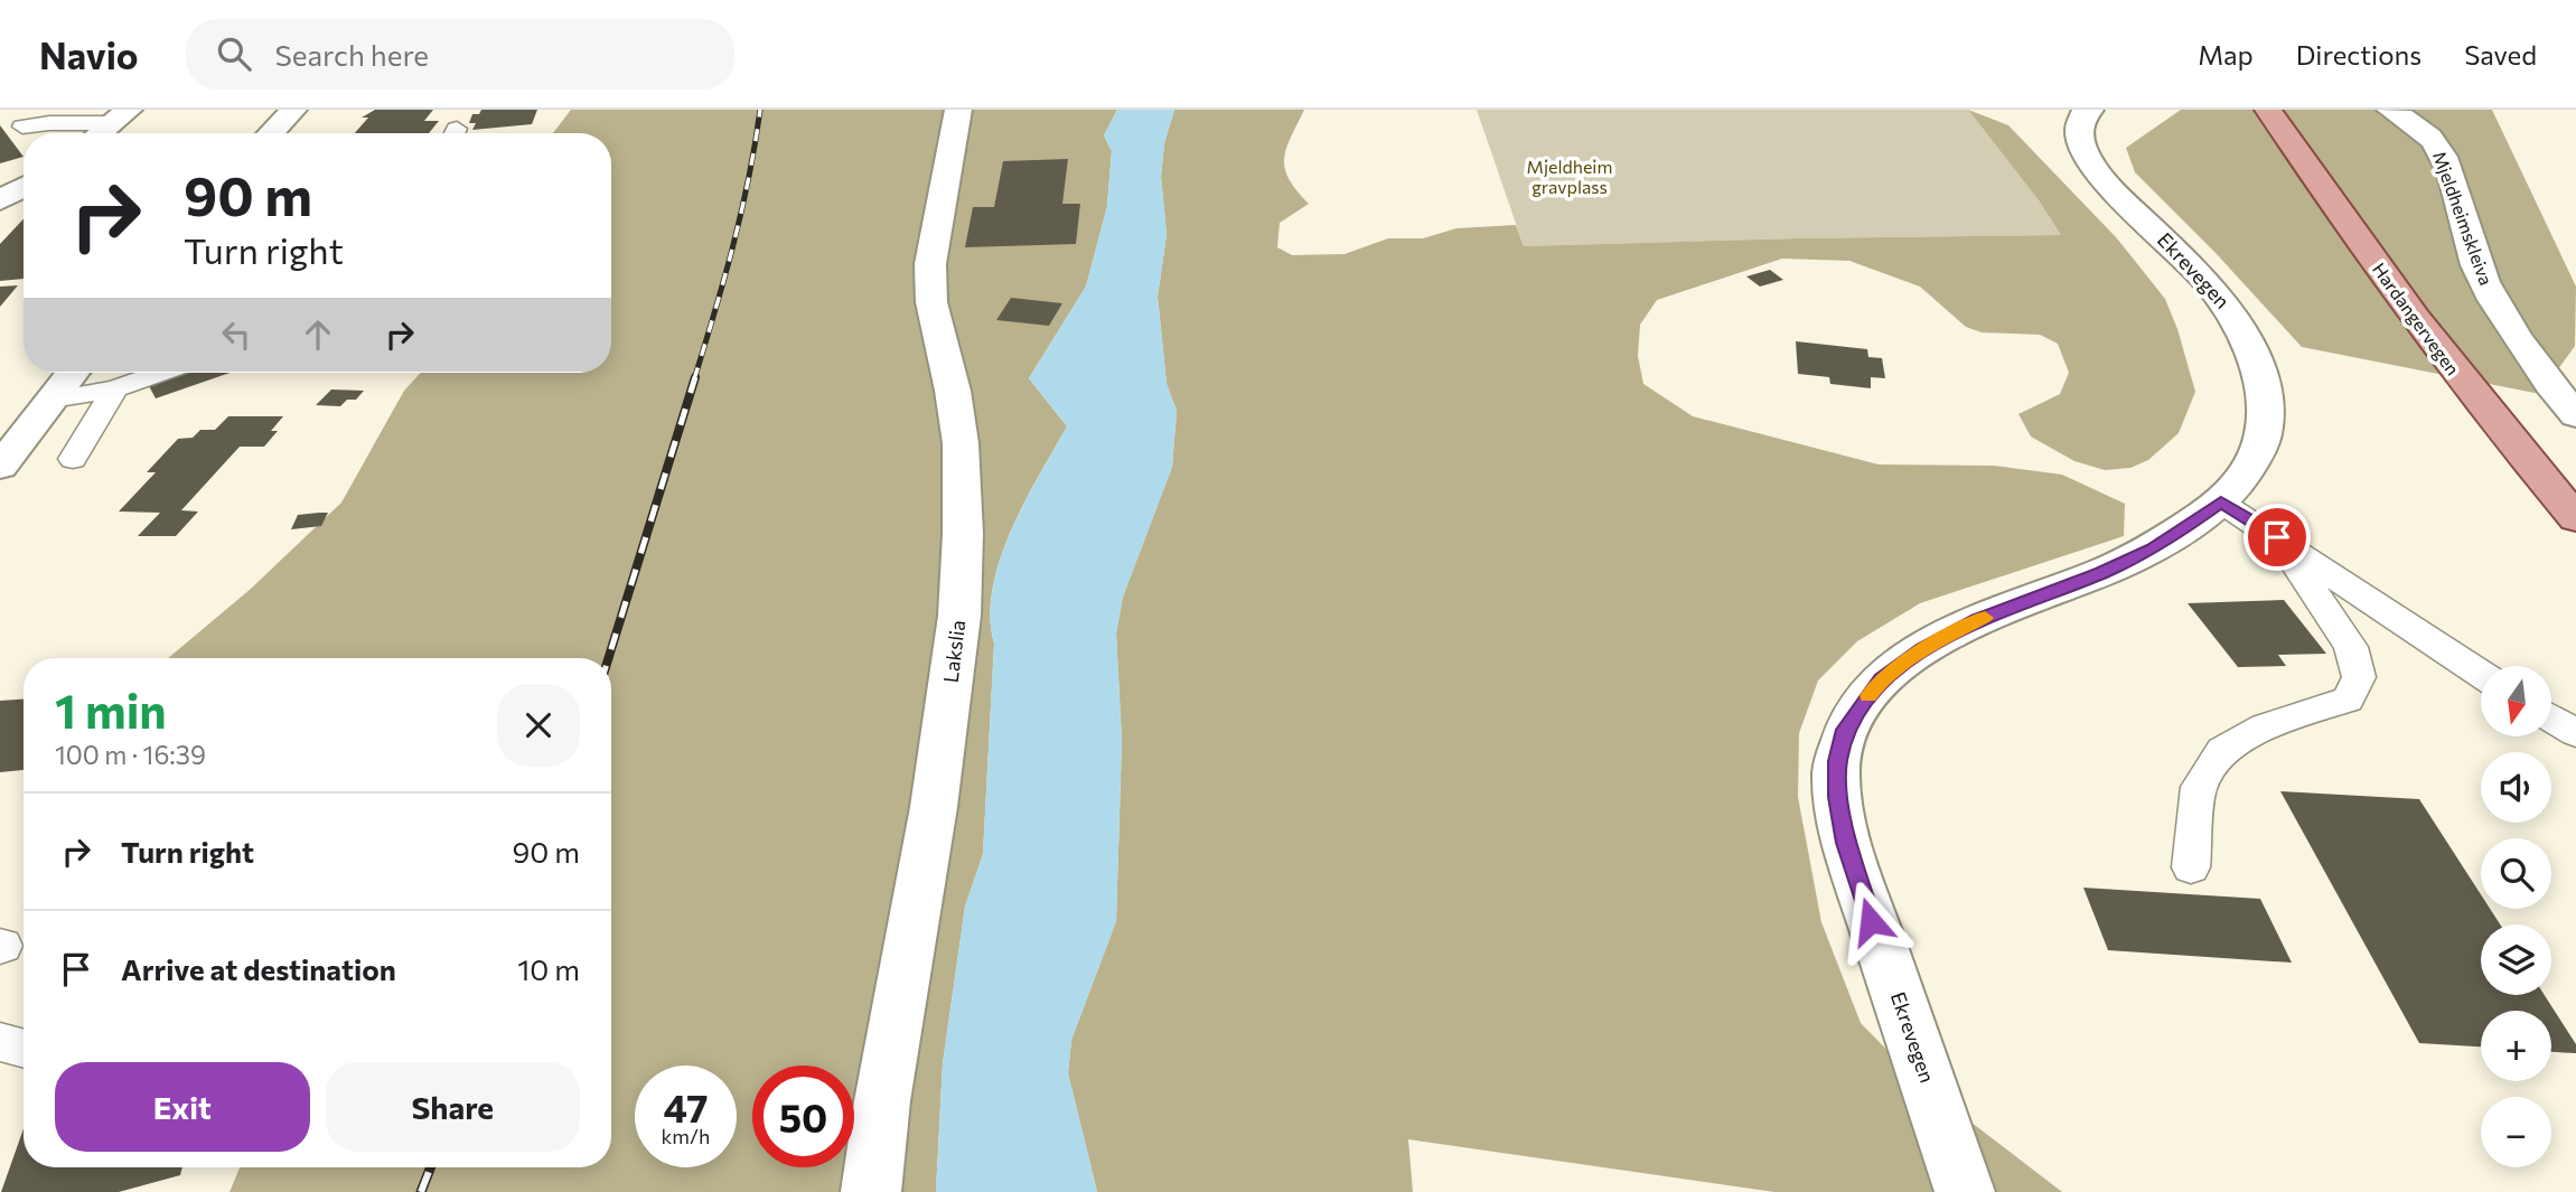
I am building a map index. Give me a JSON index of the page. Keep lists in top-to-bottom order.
{
  "streets": {
    "main road": [
      "Mjeldheimskleiva",
      "Ekrevegen",
      "Hardangervegen",
      "Lakslia"
    ]
  },
  "parks": ["Mjeldheim gravplass"],
  "north": "bottom",
  "page": {
    "header": "Navio",
    "search": "Search here",
    "nav": ["Map", "Directions", "Saved"],
    "turn": ["90 m", "Turn right"],
    "heading": ["1 min", "100 m · 16:39"],
    "map_buttons": ["+", "−"],
    "list": [
      {
        "name": "Turn right",
        "value": "90 m"
      },
      {
        "name": "Arrive at destination",
        "value": "10 m"
      }
    ],
    "buttons": ["Exit", "Share"],
    "speed": "47 km/h",
    "limit": "50"
  }
}
